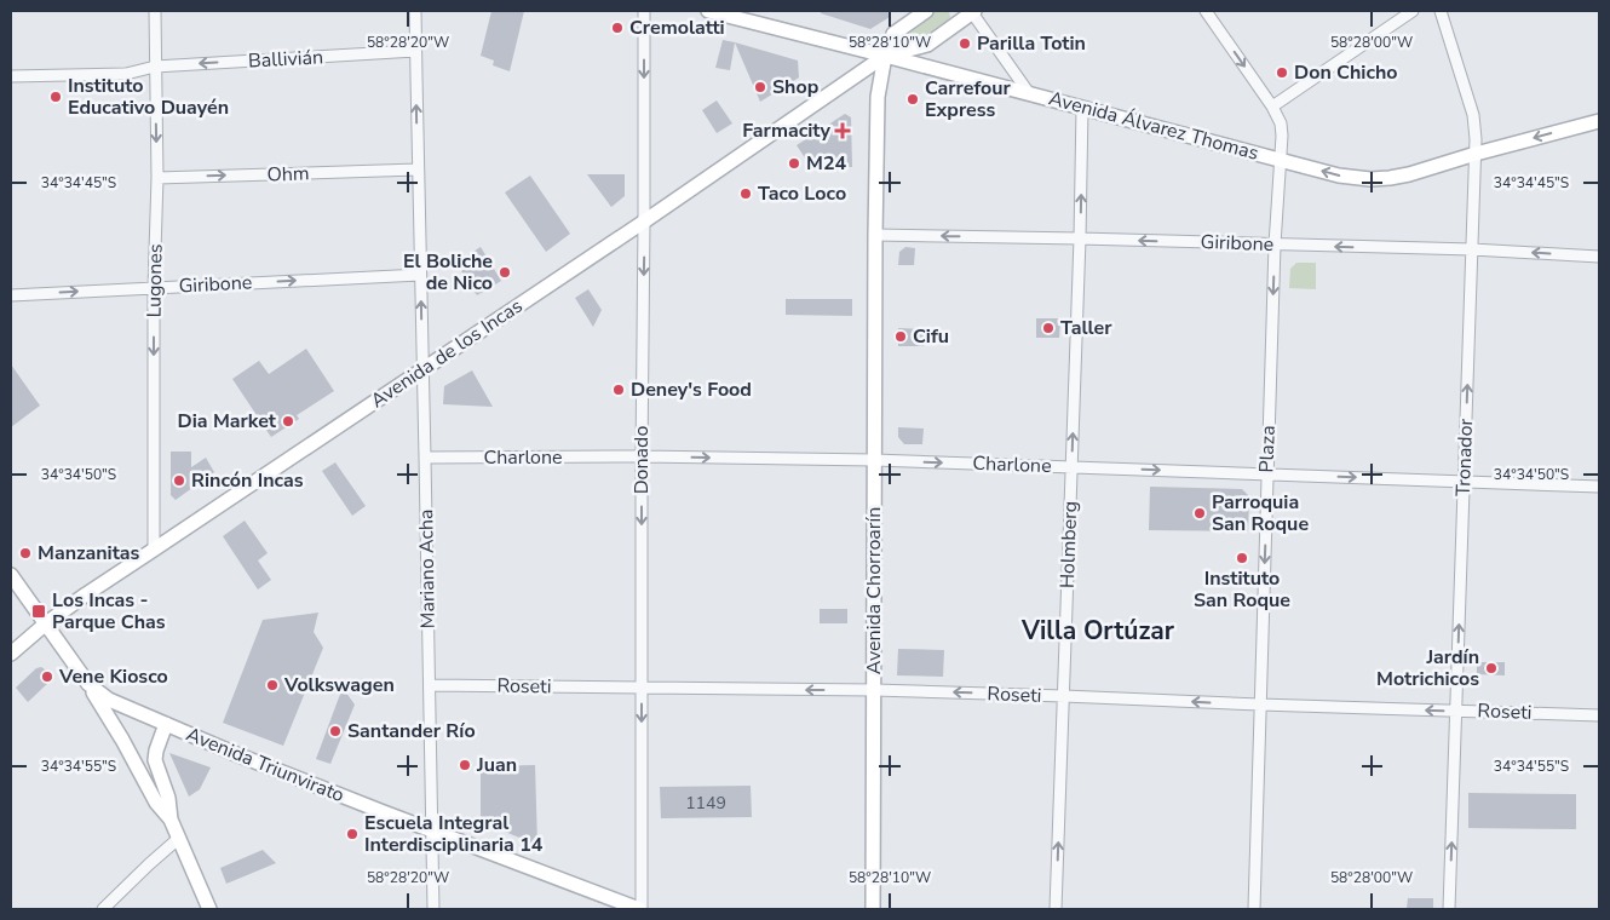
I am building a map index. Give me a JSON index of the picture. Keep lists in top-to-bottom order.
{
  "streets": {
    "main road": [
      "Avenida Álvarez Thomas",
      "Avenida de los Incas",
      "Avenida Chorroarín",
      "Avenida Triunvirato"
    ],
    "street": [
      "Ballivián",
      "Ohm",
      "Giribone",
      "Lugones",
      "Plaza",
      "Charlone",
      "Tronador",
      "Donado",
      "Holmberg",
      "Mariano Acha",
      "Roseti"
    ]
  },
  "crossings": [
    ["Ballivián", "Lugones"],
    ["Ballivián", "Mariano Acha"],
    ["Avenida Álvarez Thomas", "Avenida de los Incas"],
    ["Avenida Álvarez Thomas", "Plaza"],
    ["Avenida Álvarez Thomas", "Tronador"],
    ["Avenida Álvarez Thomas", "Holmberg"],
    ["Avenida Álvarez Thomas", "Avenida Chorroarín"],
    ["Ohm", "Lugones"],
    ["Ohm", "Mariano Acha"],
    ["Giribone", "Lugones"],
    ["Giribone", "Plaza"],
    ["Giribone", "Tronador"],
    ["Giribone", "Holmberg"],
    ["Giribone", "Mariano Acha"],
    ["Giribone", "Avenida Chorroarín"],
    ["Lugones", "Avenida de los Incas"],
    ["Avenida de los Incas", "Donado"],
    ["Avenida de los Incas", "Mariano Acha"],
    ["Avenida de los Incas", "Avenida Chorroarín"],
    ["Avenida de los Incas", "Avenida Triunvirato"],
    ["Plaza", "Charlone"],
    ["Plaza", "Roseti"],
    ["Charlone", "Tronador"],
    ["Charlone", "Donado"],
    ["Charlone", "Holmberg"],
    ["Charlone", "Mariano Acha"],
    ["Charlone", "Avenida Chorroarín"],
    ["Tronador", "Roseti"],
    ["Donado", "Roseti"],
    ["Donado", "Avenida Triunvirato"],
    ["Holmberg", "Roseti"],
    ["Mariano Acha", "Roseti"],
    ["Mariano Acha", "Avenida Triunvirato"],
    ["Avenida Chorroarín", "Roseti"]
  ],
  "one_way": [
    "Ballivián",
    "Ohm",
    "Lugones",
    "Plaza",
    "Charlone",
    "Tronador",
    "Donado",
    "Holmberg",
    "Roseti"
  ],
  "districts": ["Villa Ortúzar"],
  "places": {
    "other": [
      "Cremolatti",
      "Parilla Totin",
      "Don Chicho",
      "Shop",
      "Instituto Educativo Duayén",
      "Carrefour Express",
      "M24",
      "Taco Loco",
      "El Boliche de Nico",
      "Taller",
      "Cifu",
      "Deney's Food",
      "Dia Market",
      "Rincón Incas",
      "Parroquia San Roque",
      "Manzanitas",
      "Instituto San Roque",
      "Jardín Motrichicos",
      "Vene Kiosco",
      "Volkswagen",
      "Santander Río",
      "Juan",
      "Escuela Integral Interdisciplinaria 14"
    ],
    "health": ["Farmacity"],
    "transit": ["Los Incas - Parque Chas"]
  },
  "house_numbers": ["1149"],
  "coordinates": [
    "58°28'20\"W",
    "58°28'10\"W",
    "58°28'00\"W",
    "34°34'45\"S",
    "34°34'50\"S",
    "34°34'55\"S"
  ]
}
